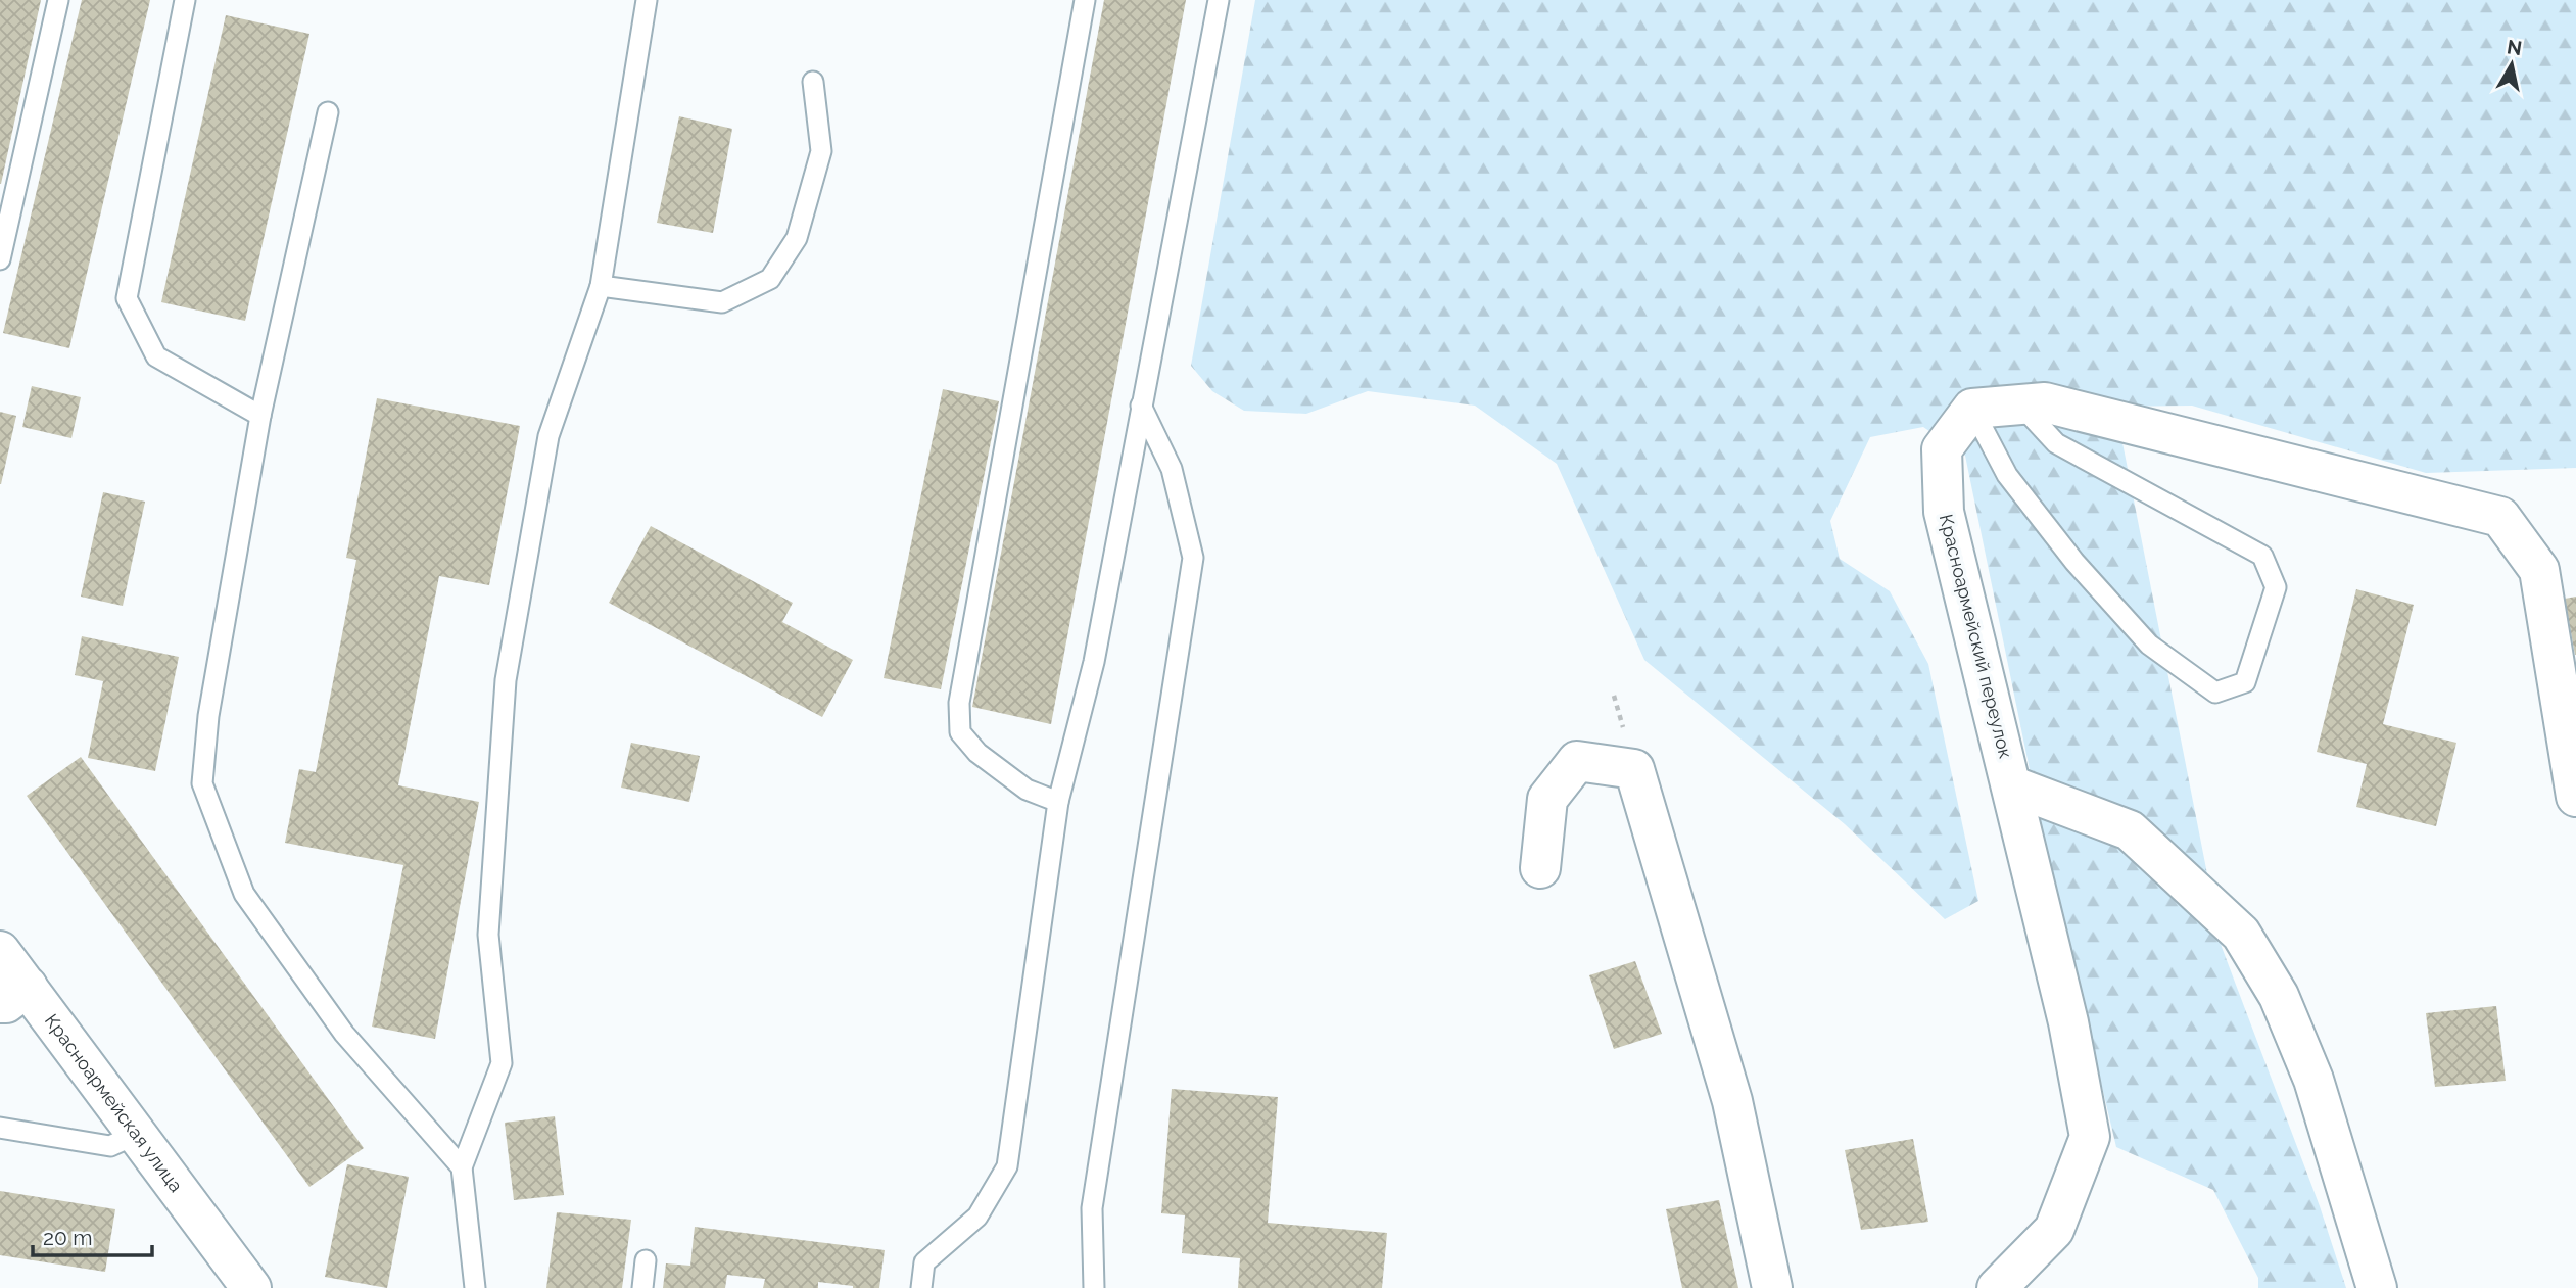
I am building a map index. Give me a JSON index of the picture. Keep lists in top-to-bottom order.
{
  "streets": {
    "street": ["Красноармейский переулок", "Красноармейская улица"]
  },
  "scale_bar": "20 m",
  "north": "top"
}
